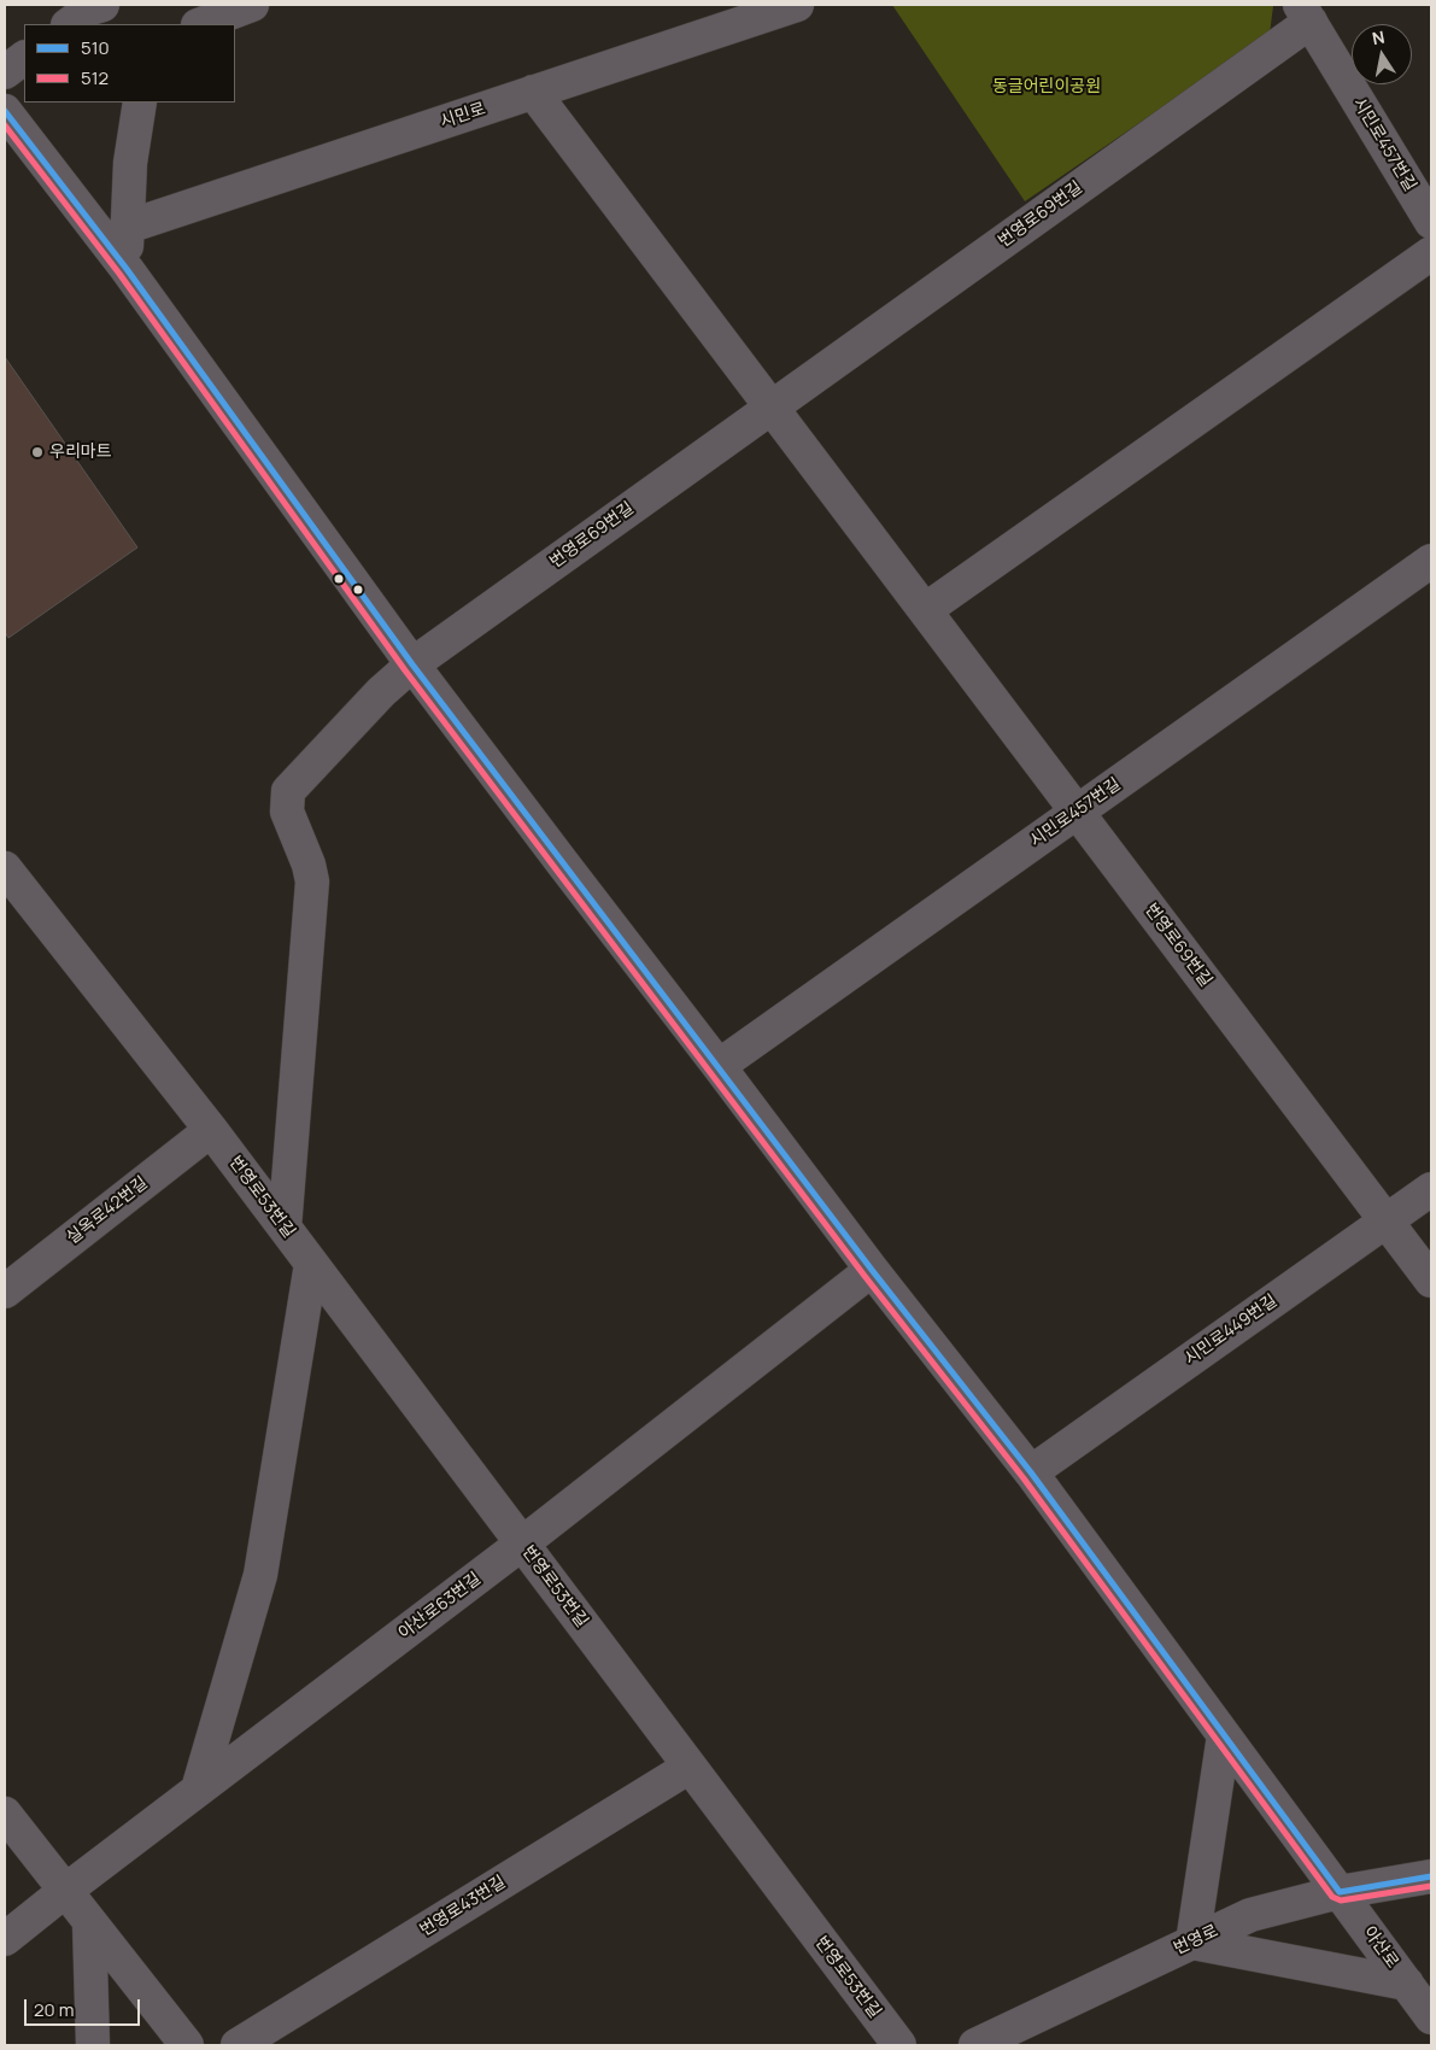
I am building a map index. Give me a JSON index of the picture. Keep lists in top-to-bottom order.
{
  "streets": {
    "street": [
      "시민로",
      "시민로457번길",
      "번영로69번길",
      "번영로53번길",
      "실옥로42번길",
      "시민로449번길",
      "아산로63번길",
      "번영로43번길",
      "번영로",
      "아산로"
    ]
  },
  "crossings": [
    ["시민로", "번영로69번길"],
    ["시민로457번길", "번영로69번길"],
    ["시민로457번길", "아산로"],
    ["번영로69번길", "번영로53번길"],
    ["번영로69번길", "시민로449번길"],
    ["번영로69번길", "아산로"],
    ["번영로53번길", "실옥로42번길"],
    ["번영로53번길", "아산로63번길"],
    ["번영로53번길", "번영로43번길"],
    ["시민로449번길", "아산로"],
    ["아산로63번길", "아산로"],
    ["번영로", "아산로"]
  ],
  "parks": ["동글어린이공원"],
  "places": ["우리마트"],
  "lines": ["transit line 510", "transit line 512"],
  "legend": ["510", "512"],
  "scale_bar": "20 m",
  "north": "top"
}
